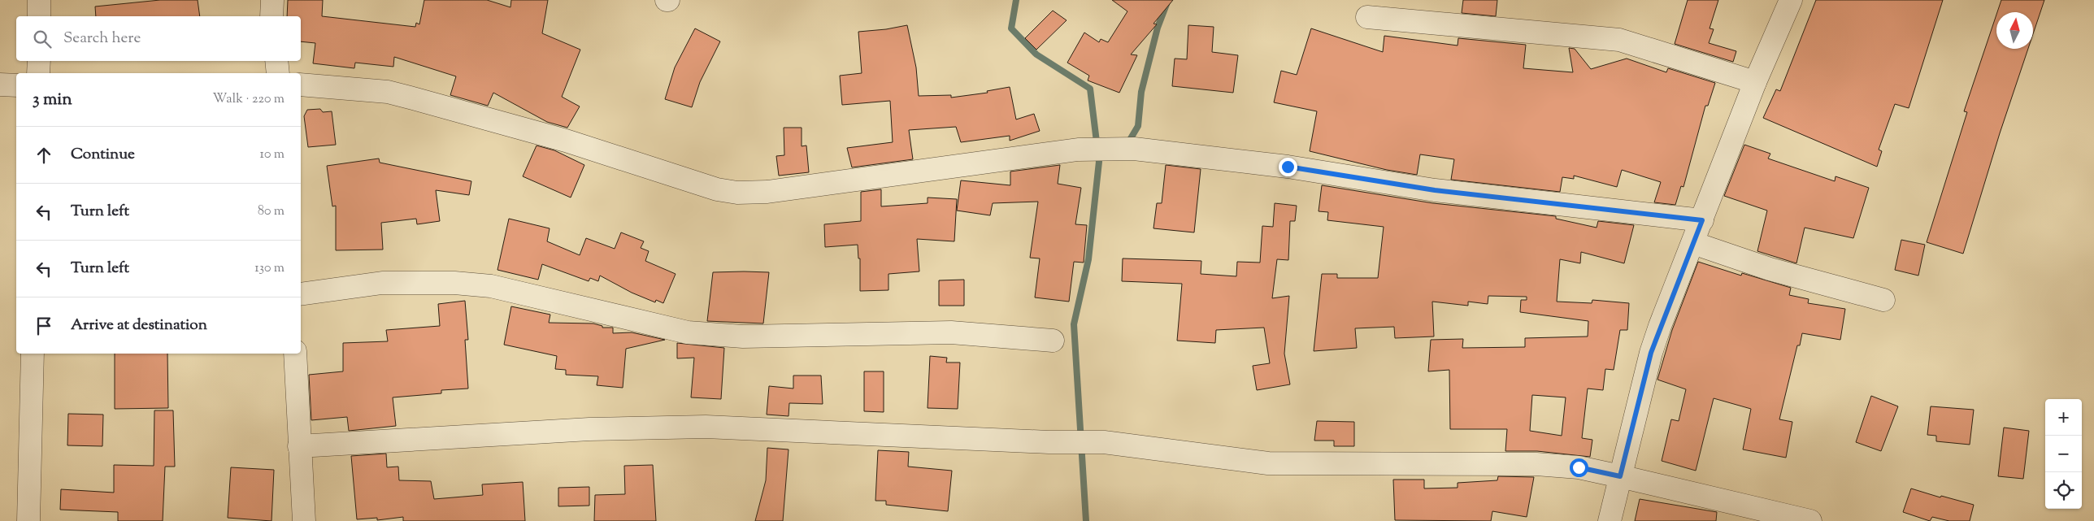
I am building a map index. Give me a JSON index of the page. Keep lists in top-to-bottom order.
{
  "north": "top",
  "page": {
    "search": "Search here",
    "heading": ["3 min", "Walk · 220 m"],
    "list": [
      ["Continue", "10 m"],
      ["Turn left", "80 m"],
      ["Turn left", "130 m"],
      "Arrive at destination"
    ],
    "map_buttons": ["+", "−"]
  }
}
